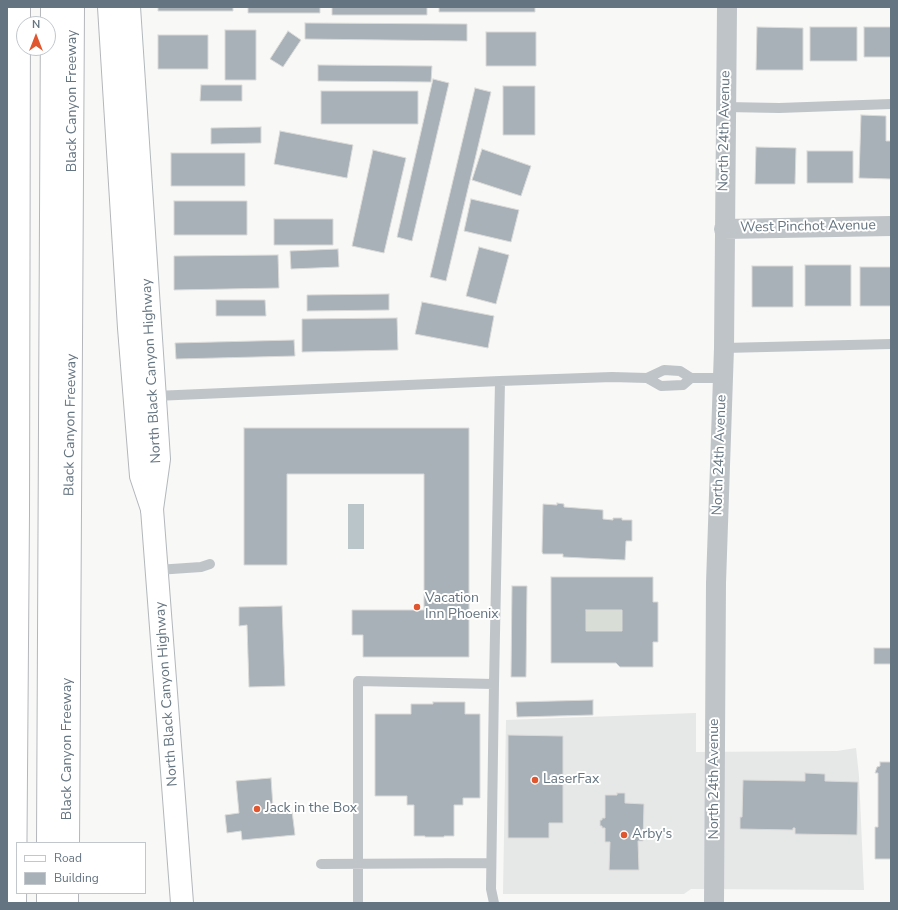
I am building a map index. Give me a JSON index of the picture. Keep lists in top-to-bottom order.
{
  "streets": {
    "main road": ["Black Canyon Freeway", "North Black Canyon Highway"],
    "street": ["North 24th Avenue", "West Pinchot Avenue"]
  },
  "crossings": [
    ["North 24th Avenue", "West Pinchot Avenue"]
  ],
  "places": [
    "Vacation Inn Phoenix",
    "LaserFax",
    "Jack in the Box",
    "Arby's"
  ],
  "legend": ["Road", "Building"],
  "north": "top"
}
